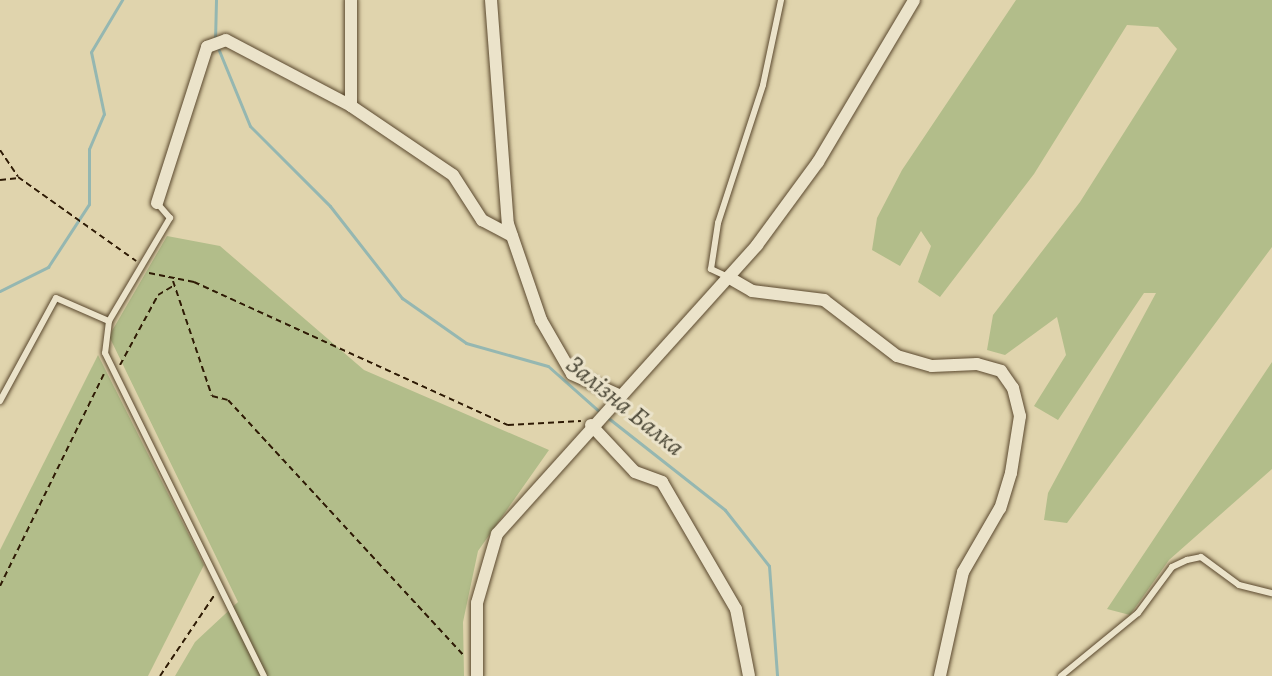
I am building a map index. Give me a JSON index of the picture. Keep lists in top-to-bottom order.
{
  "water": ["Залізна Балка"]
}
